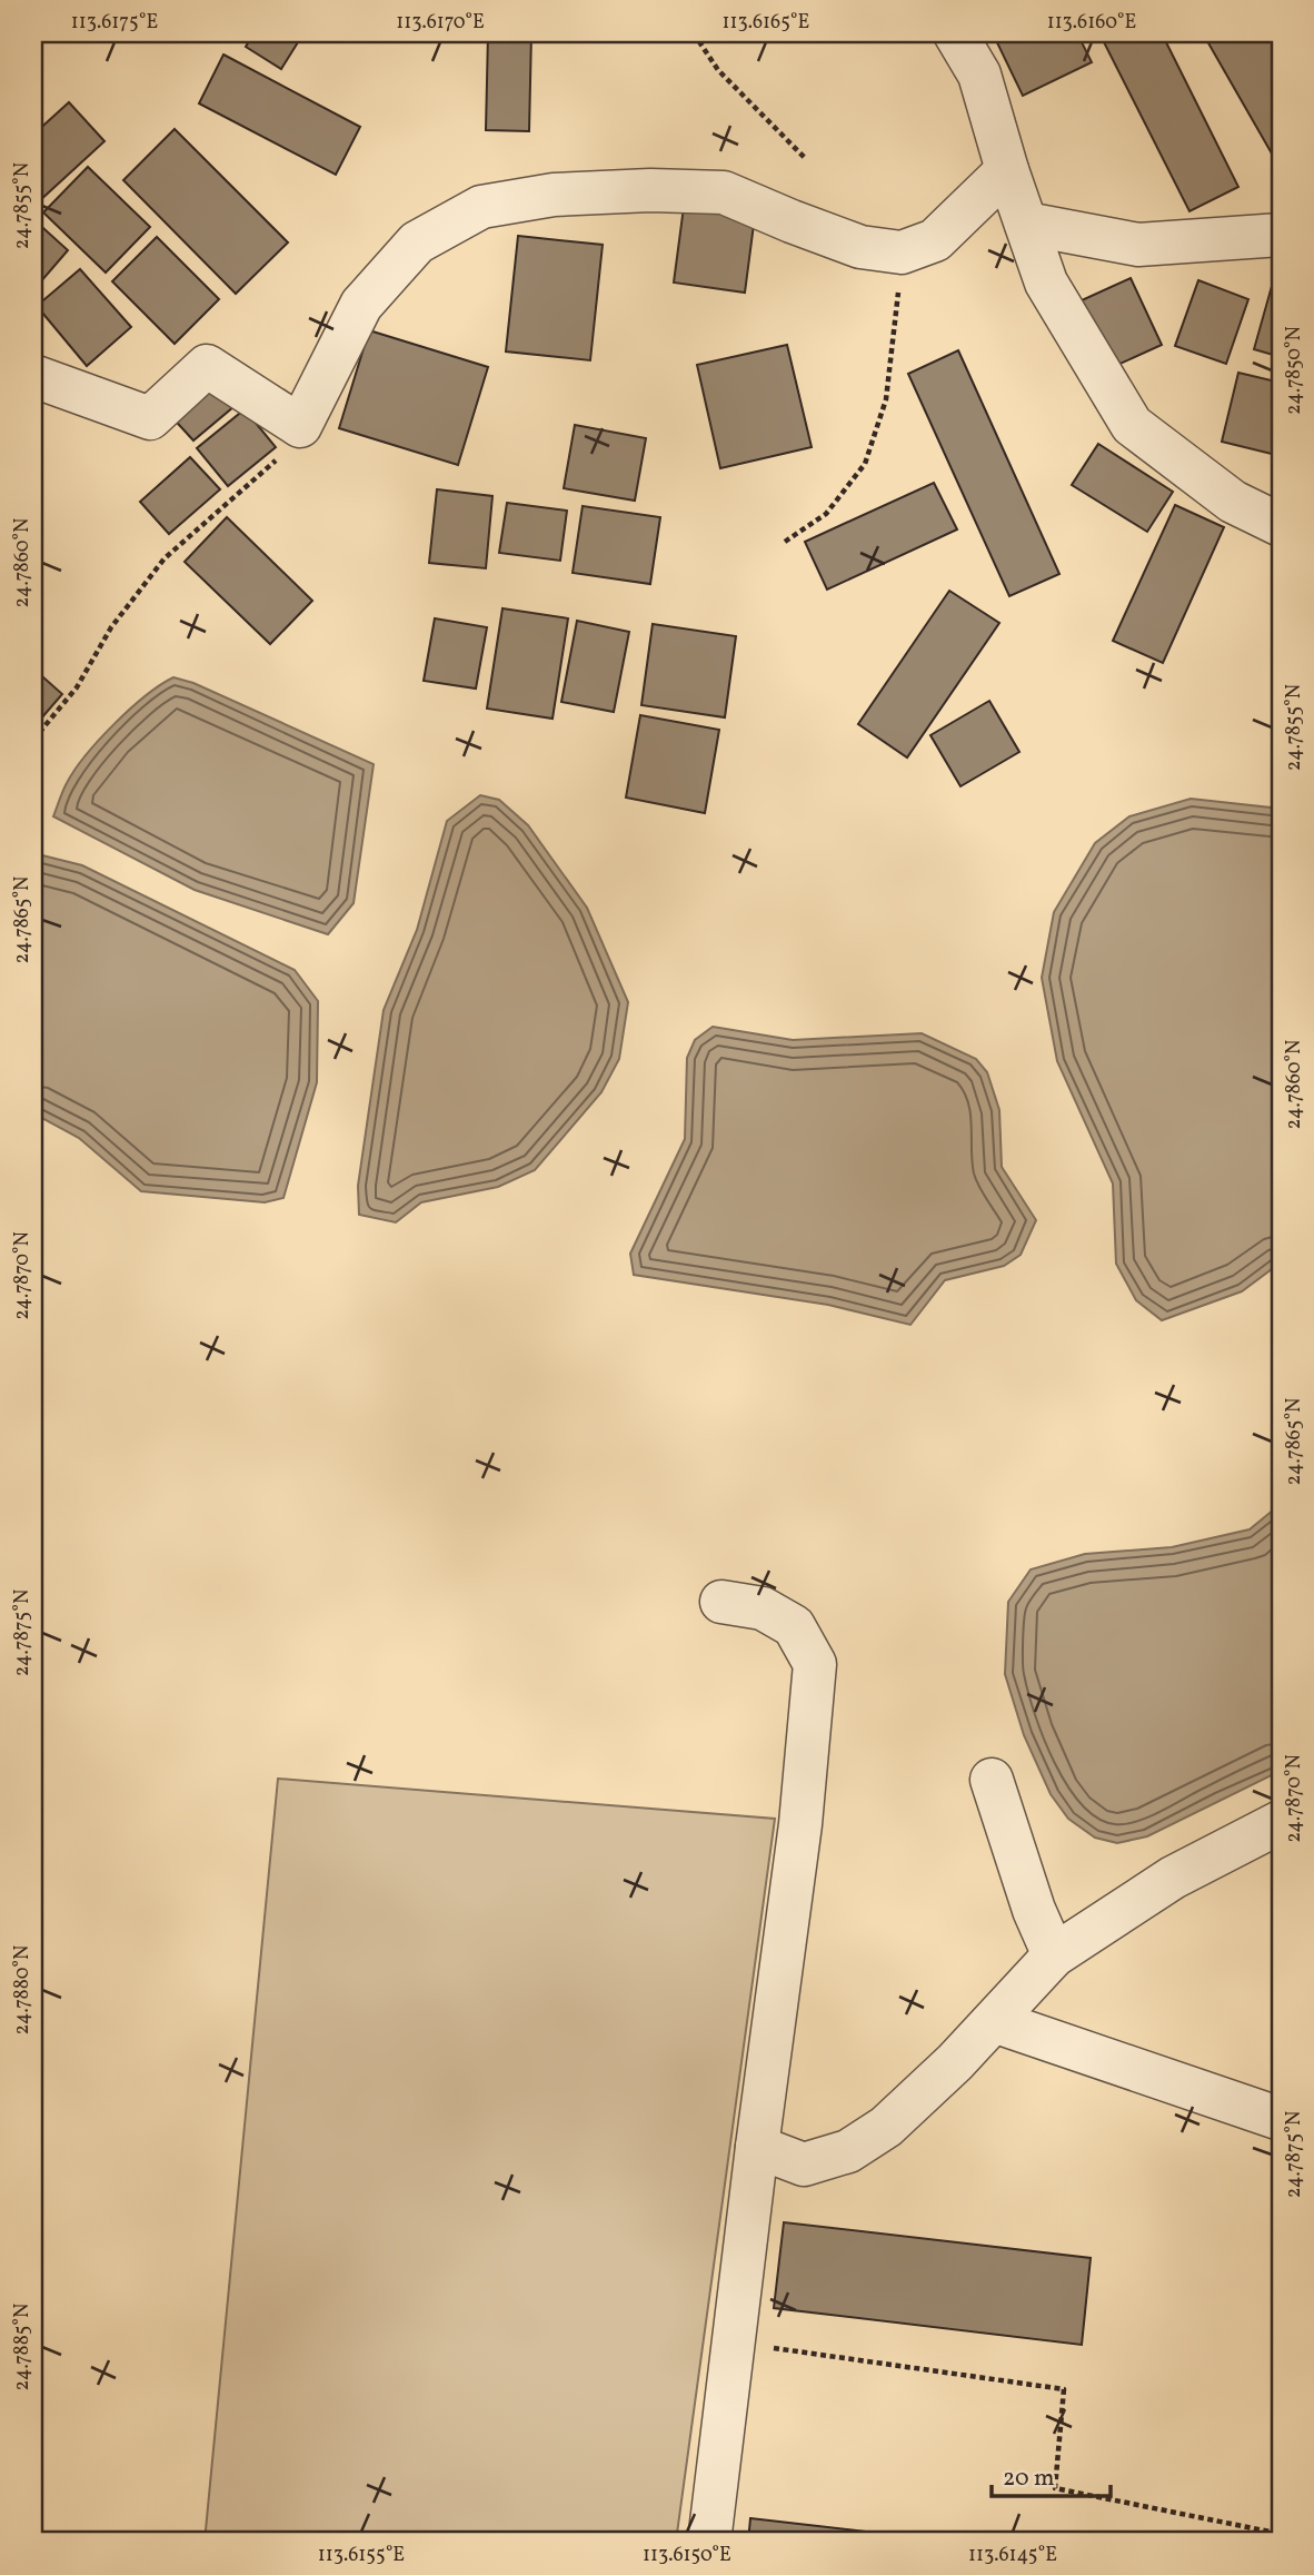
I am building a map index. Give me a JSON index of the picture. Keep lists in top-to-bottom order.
{
  "scale_bar": "20 m",
  "coordinates": [
    "113.6175°E",
    "113.6170°E",
    "113.6165°E",
    "113.6160°E",
    "24.7855°N",
    "24.7850°N",
    "24.7860°N",
    "24.7865°N",
    "24.7870°N",
    "24.7875°N",
    "24.7880°N",
    "24.7885°N",
    "113.6155°E",
    "113.6150°E",
    "113.6145°E"
  ]
}
